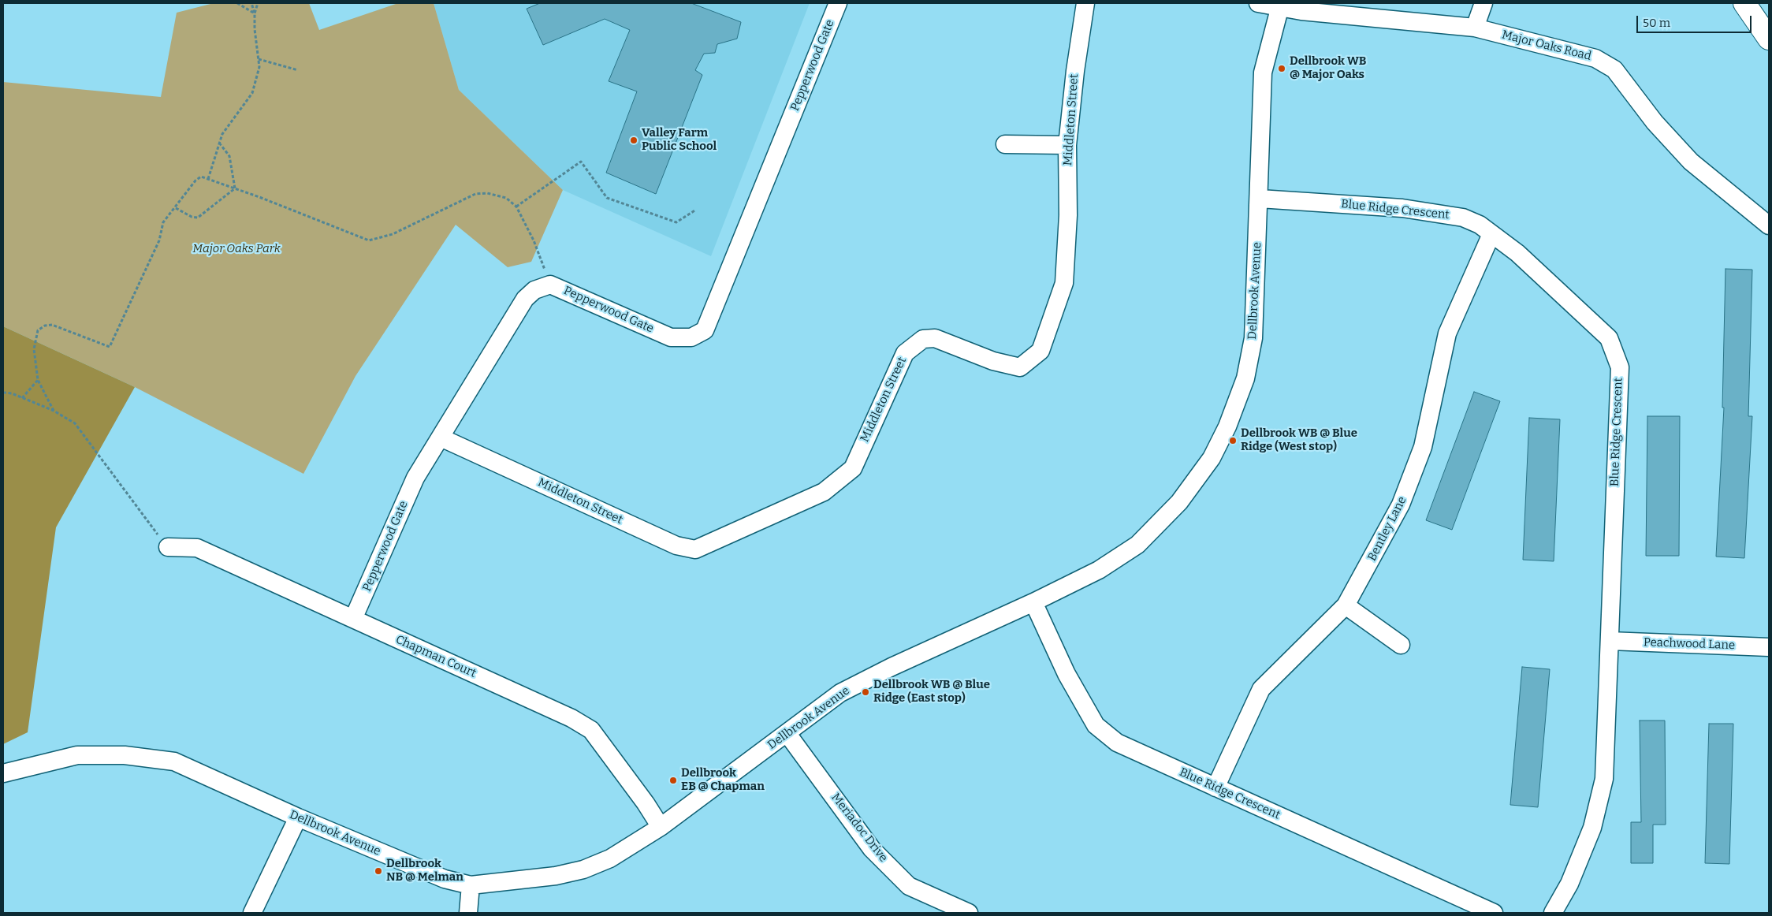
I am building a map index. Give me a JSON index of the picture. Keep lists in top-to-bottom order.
{
  "streets": {
    "street": [
      "Major Oaks Road",
      "Pepperwood Gate",
      "Middleton Street",
      "Blue Ridge Crescent",
      "Dellbrook Avenue",
      "Bentley Lane",
      "Peachwood Lane",
      "Chapman Court",
      "Meriadoc Drive"
    ]
  },
  "crossings": [
    ["Major Oaks Road", "Dellbrook Avenue"],
    ["Pepperwood Gate", "Middleton Street"],
    ["Pepperwood Gate", "Chapman Court"],
    ["Blue Ridge Crescent", "Dellbrook Avenue"],
    ["Blue Ridge Crescent", "Bentley Lane"],
    ["Blue Ridge Crescent", "Peachwood Lane"],
    ["Dellbrook Avenue", "Chapman Court"],
    ["Dellbrook Avenue", "Meriadoc Drive"]
  ],
  "parks": ["Major Oaks Park"],
  "places": [
    "Dellbrook WB @ Major Oaks",
    "Valley Farm Public School",
    "Dellbrook WB @ Blue Ridge (West stop)",
    "Dellbrook WB @ Blue Ridge (East stop)",
    "Dellbrook EB @ Chapman",
    "Dellbrook NB @ Melman"
  ],
  "scale_bar": "50 m"
}
